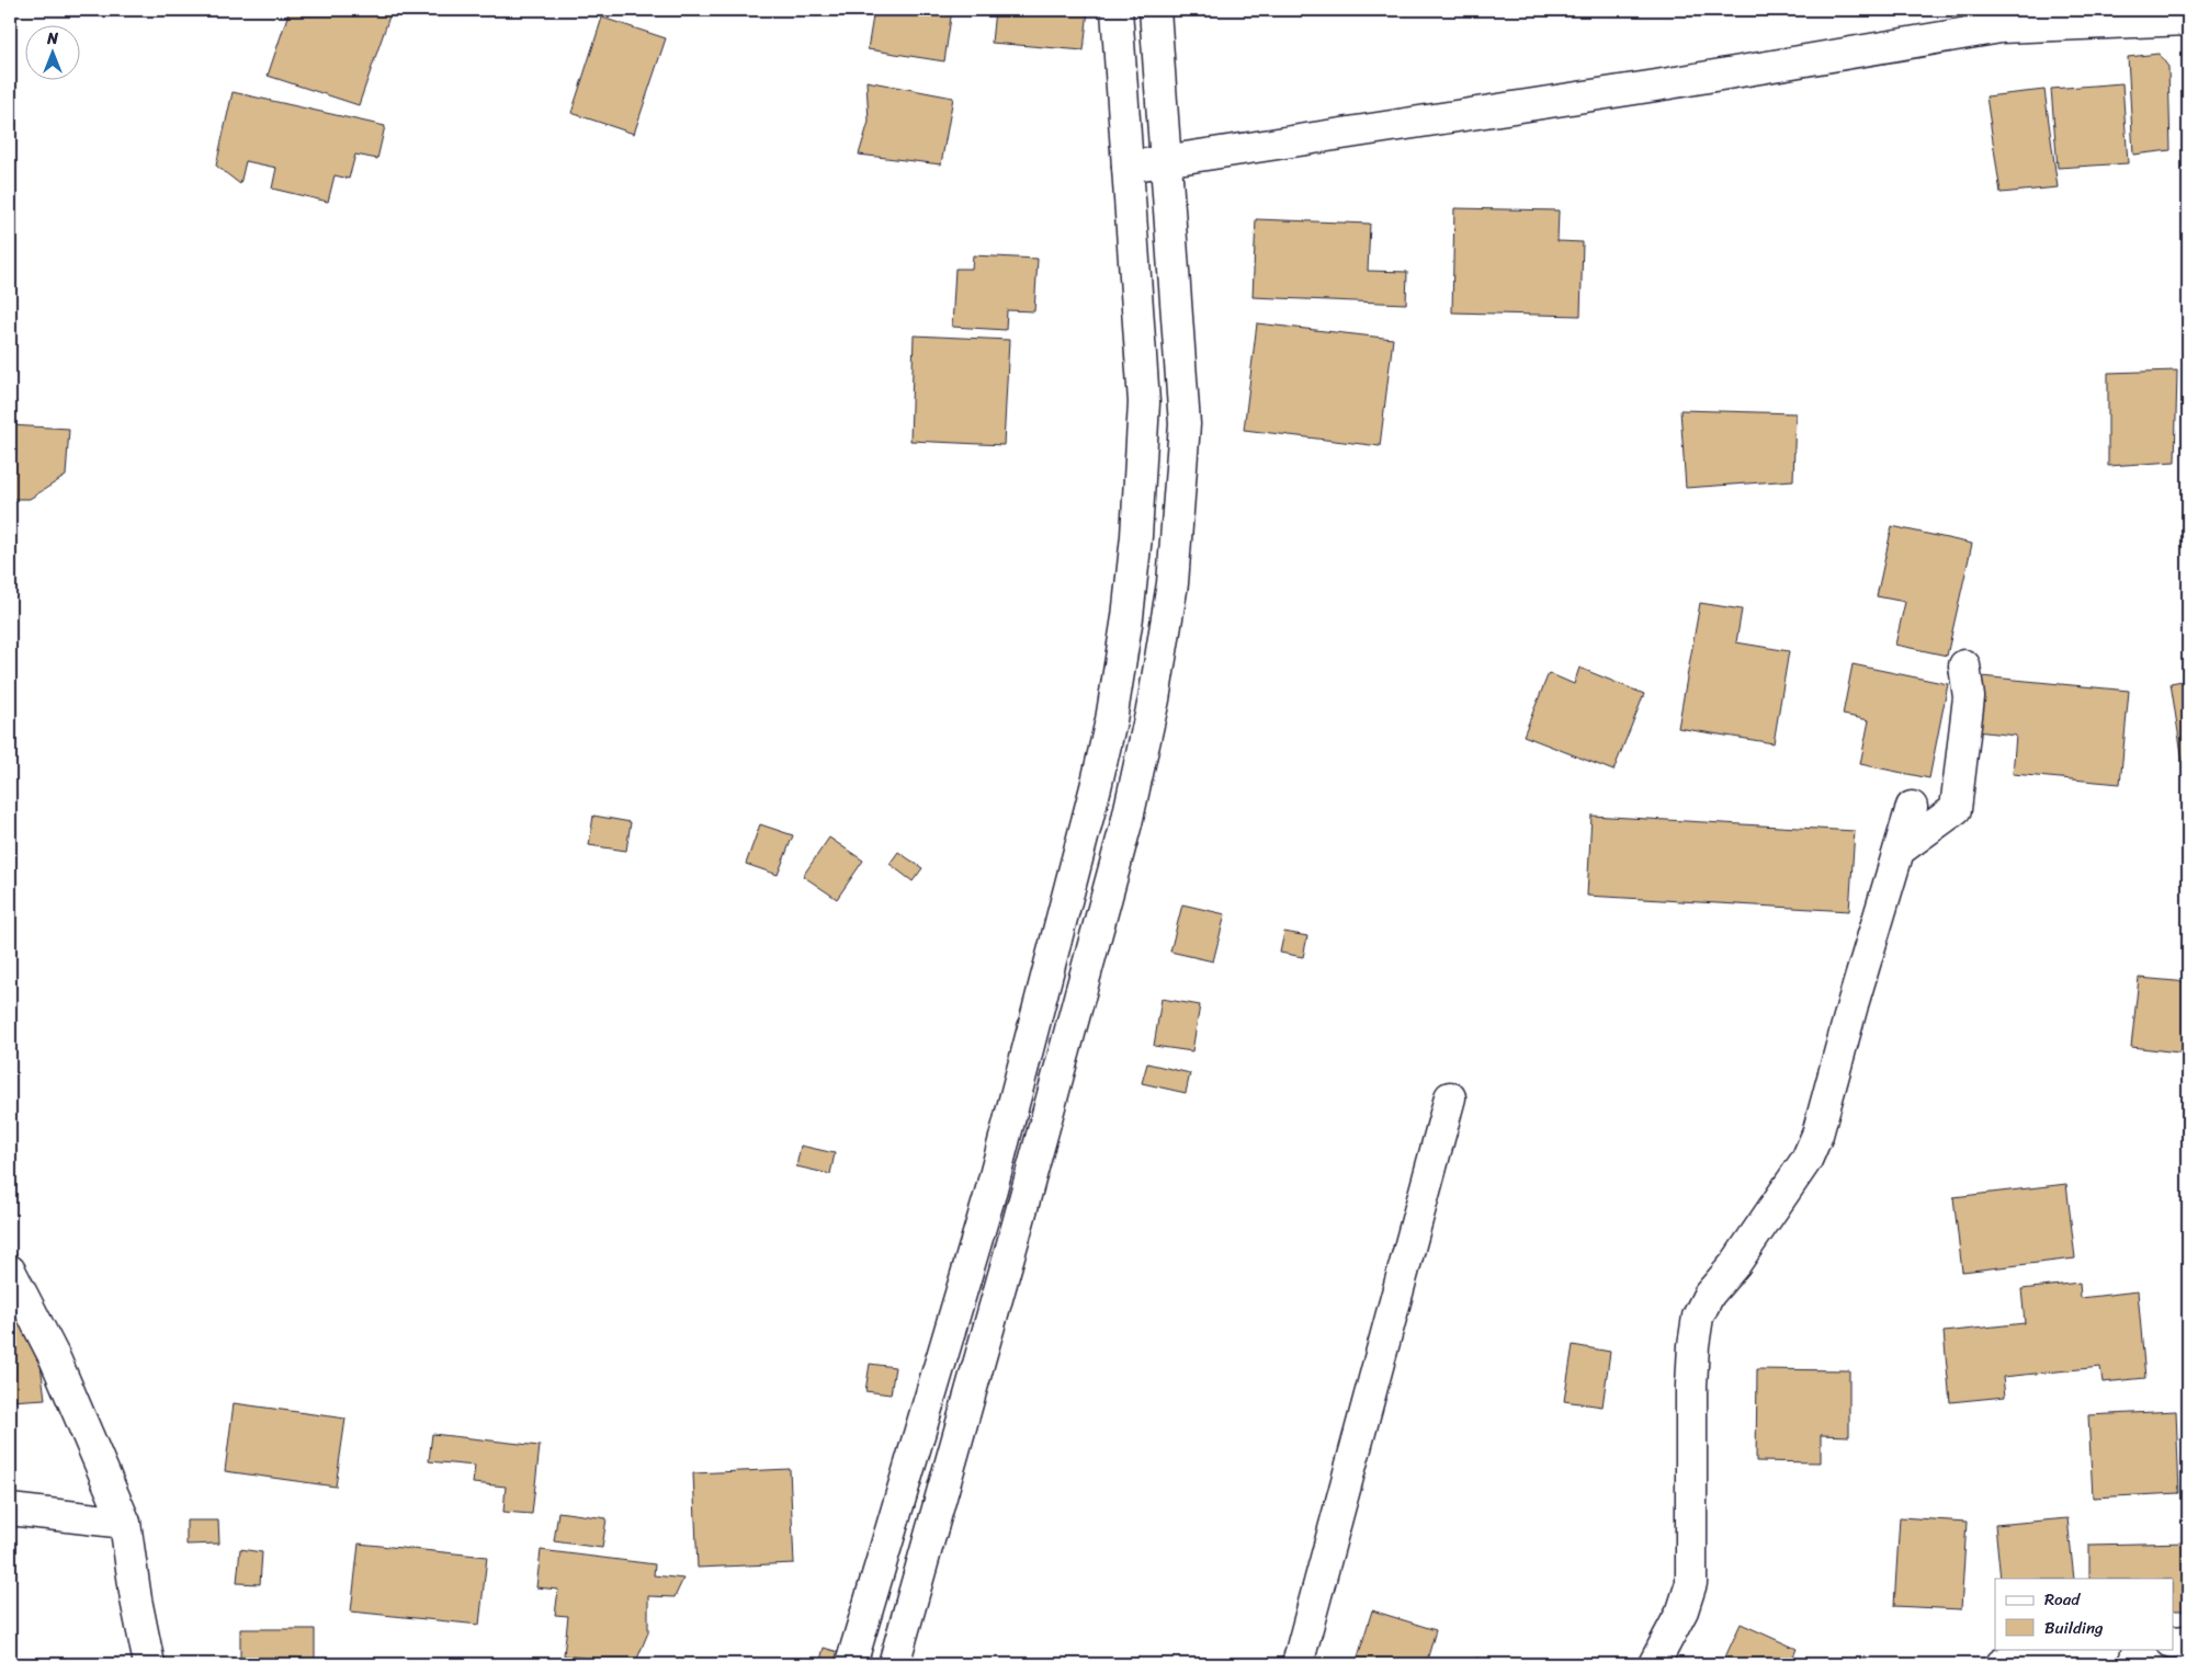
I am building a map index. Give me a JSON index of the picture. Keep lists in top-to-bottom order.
{
  "legend": ["Road", "Building"],
  "north": "top"
}
